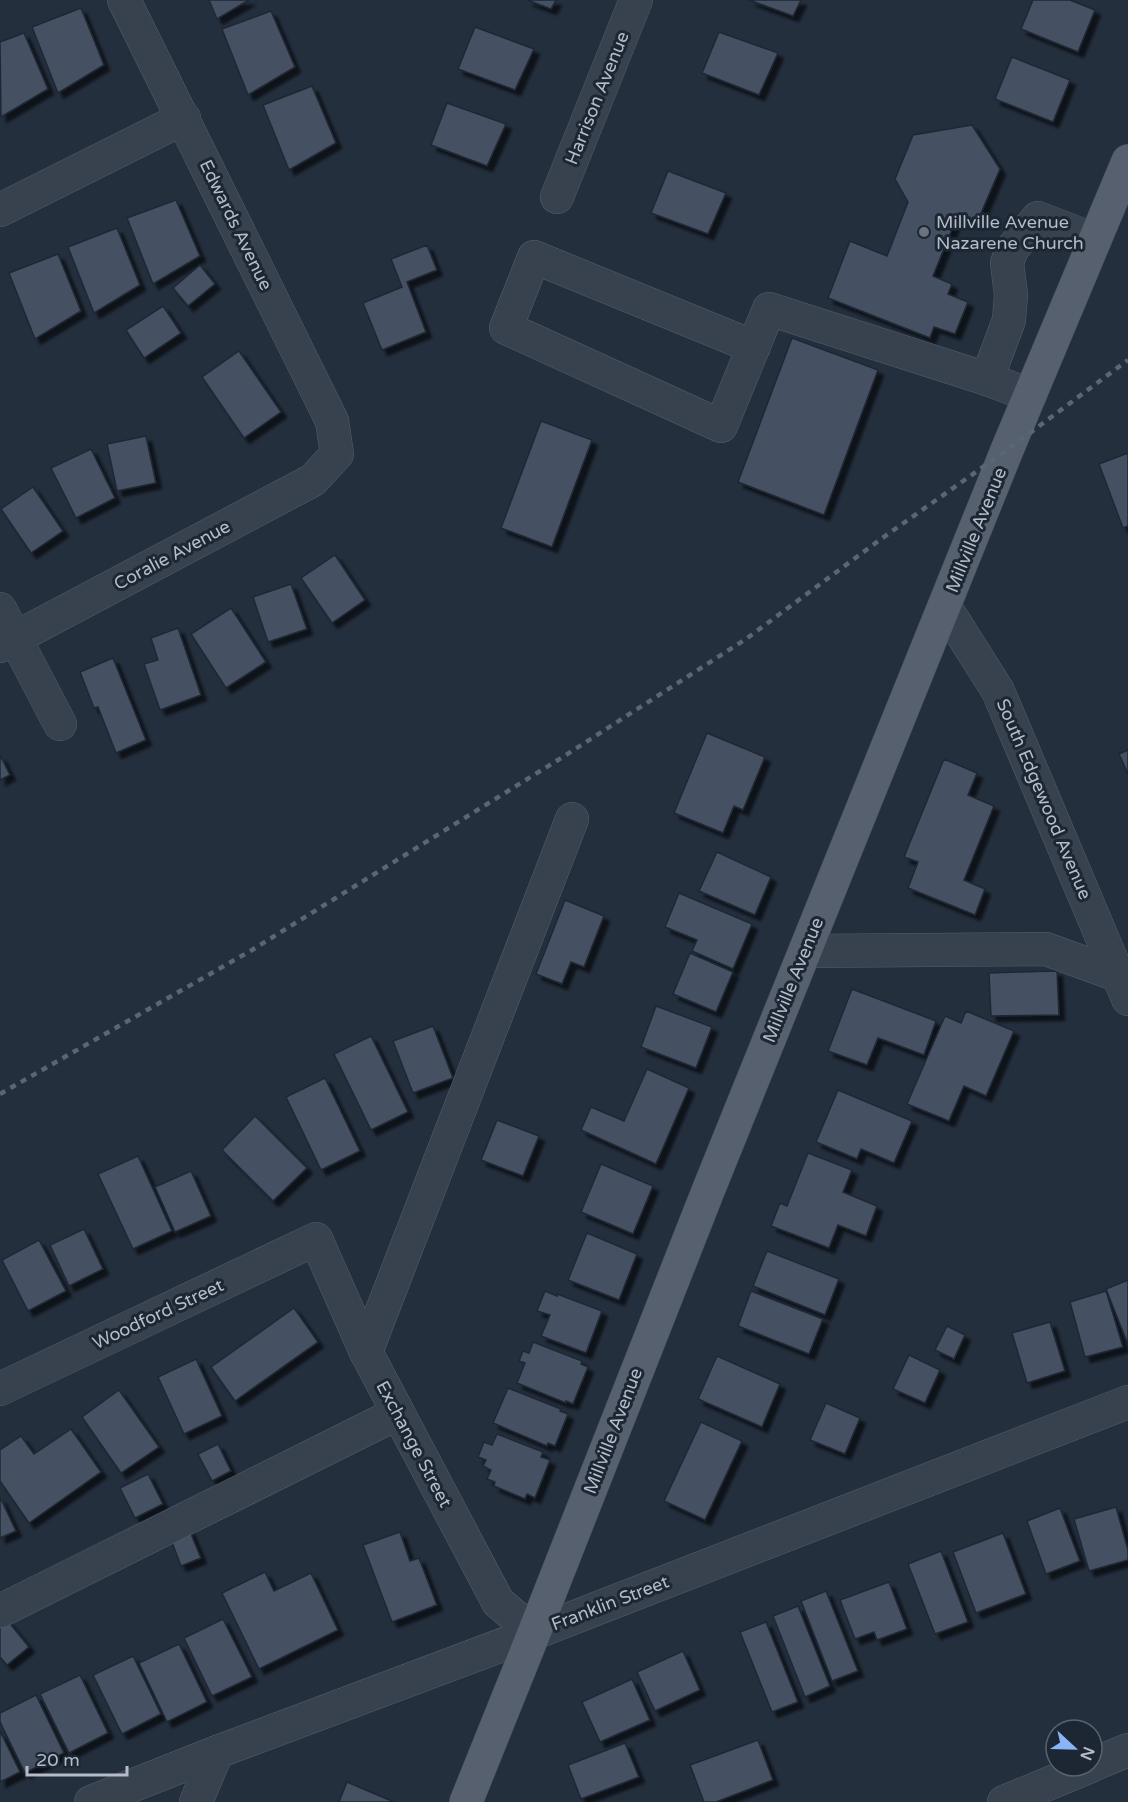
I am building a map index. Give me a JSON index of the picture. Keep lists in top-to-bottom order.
{
  "streets": {
    "main road": ["Millville Avenue"],
    "street": [
      "Harrison Avenue",
      "Edwards Avenue",
      "Coralie Avenue",
      "South Edgewood Avenue",
      "Woodford Street",
      "Exchange Street",
      "Franklin Street"
    ]
  },
  "crossings": [
    ["Edwards Avenue", "Coralie Avenue"],
    ["Millville Avenue", "South Edgewood Avenue"],
    ["Millville Avenue", "Exchange Street"],
    ["Millville Avenue", "Franklin Street"],
    ["Woodford Street", "Exchange Street"],
    ["Exchange Street", "Franklin Street"]
  ],
  "places": ["Millville Avenue Nazarene Church"],
  "scale_bar": "20 m",
  "north": "right"
}
